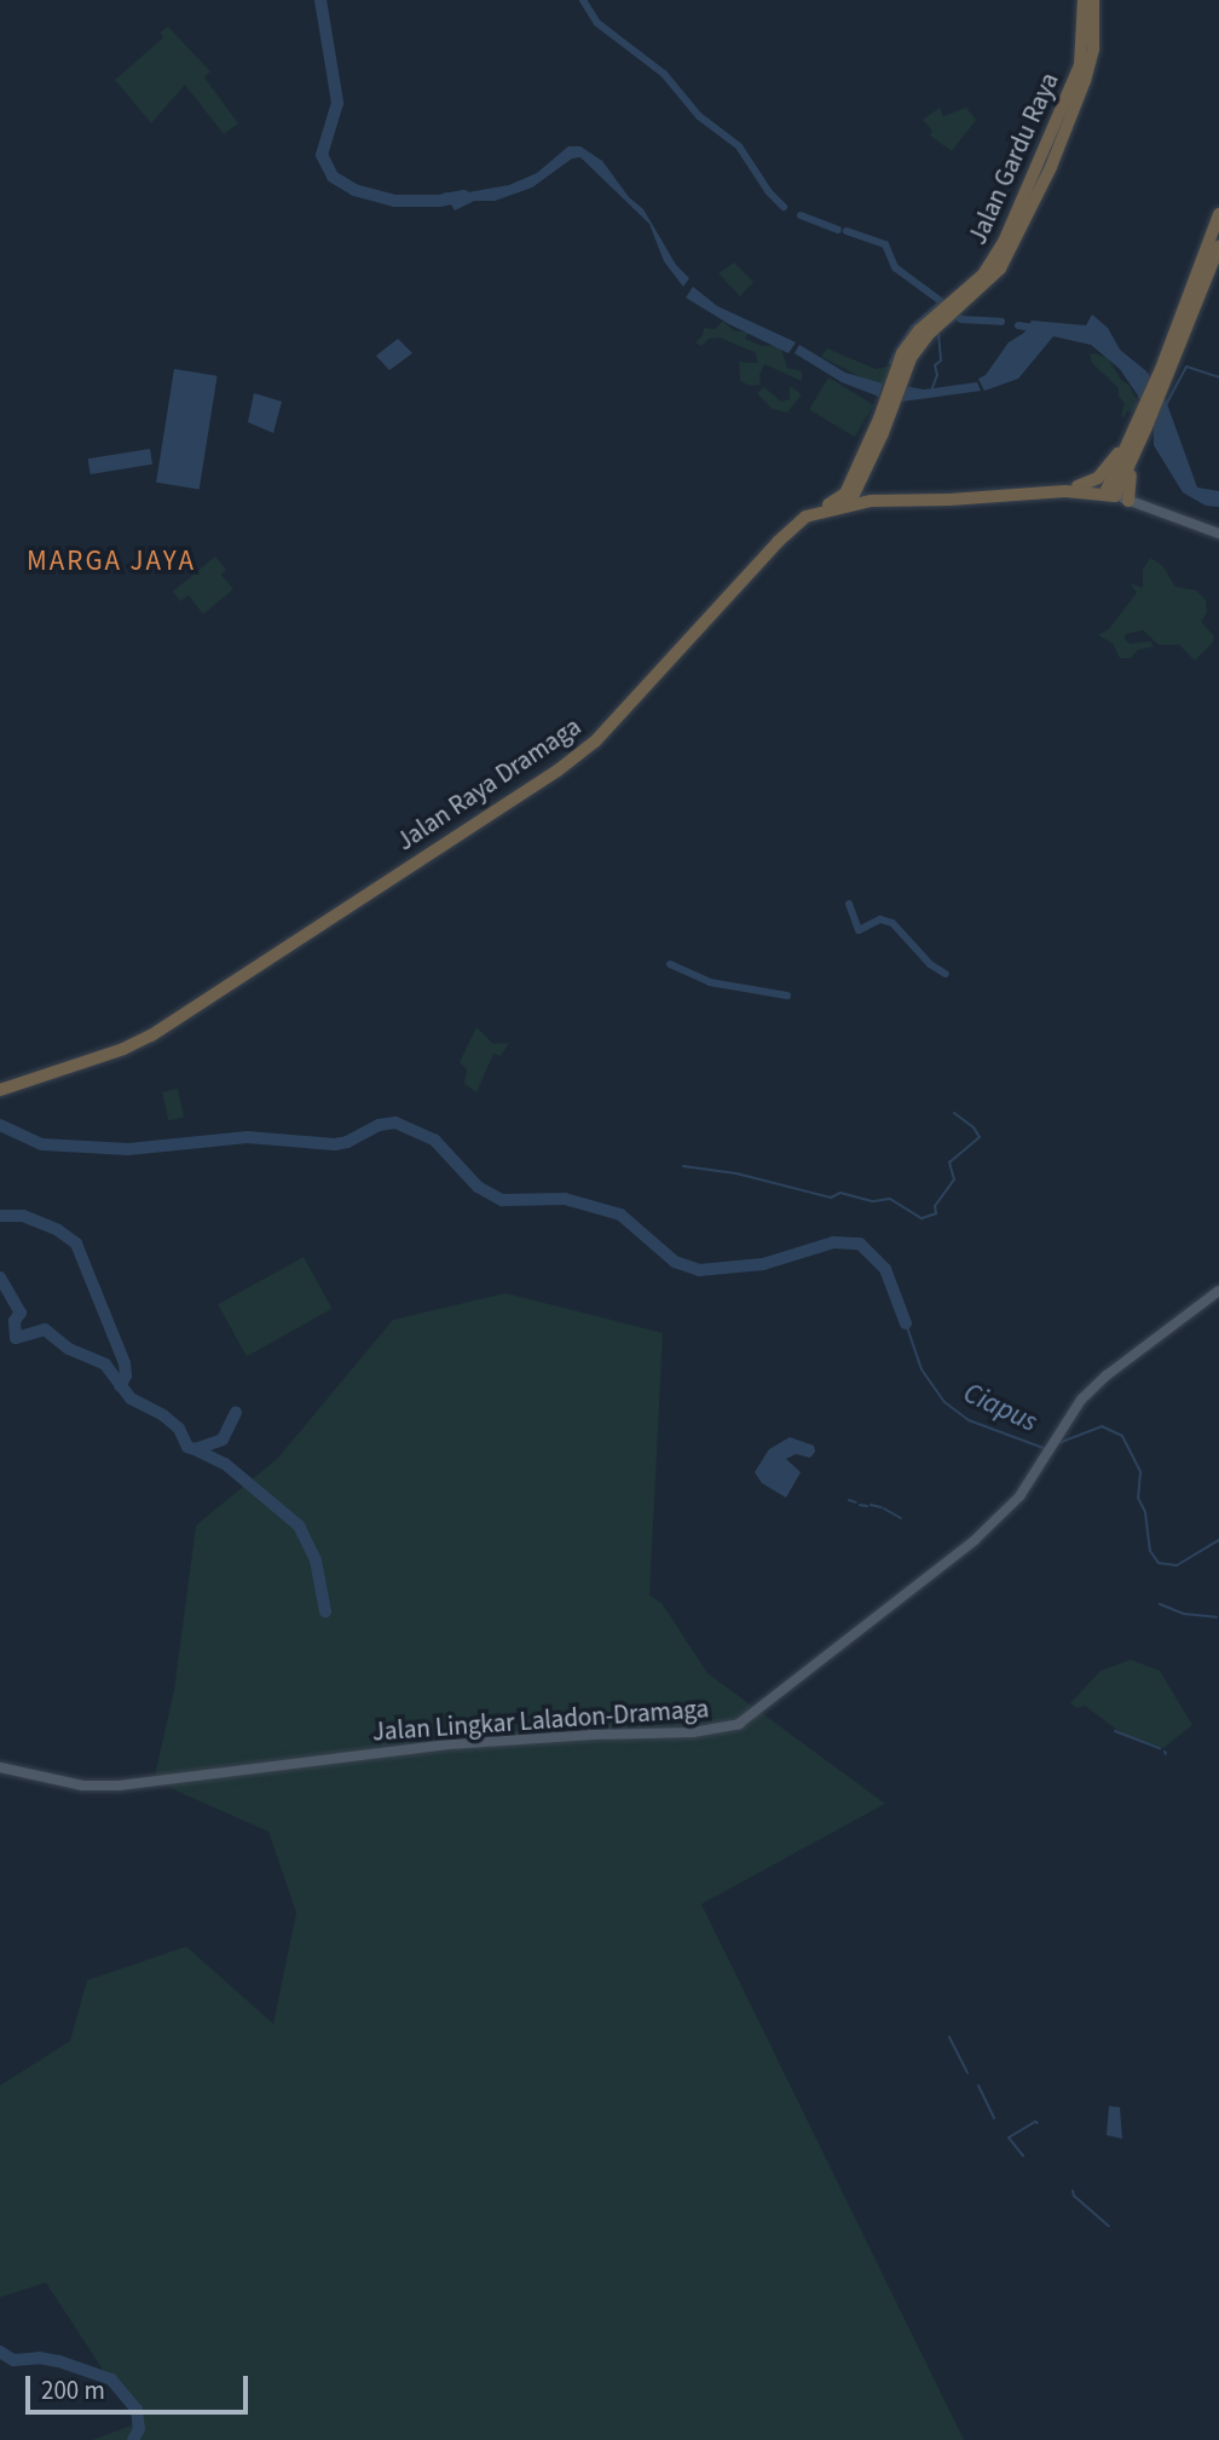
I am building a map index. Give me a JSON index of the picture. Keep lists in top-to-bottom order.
{
  "streets": {
    "highway": ["Jalan Gardu Raya", "Jalan Raya Dramaga"],
    "main road": ["Jalan Lingkar Laladon-Dramaga"]
  },
  "crossings": [
    ["Jalan Gardu Raya", "Jalan Raya Dramaga"]
  ],
  "districts": ["MARGA JAYA"],
  "water": ["Ciapus"],
  "scale_bar": "200 m"
}
